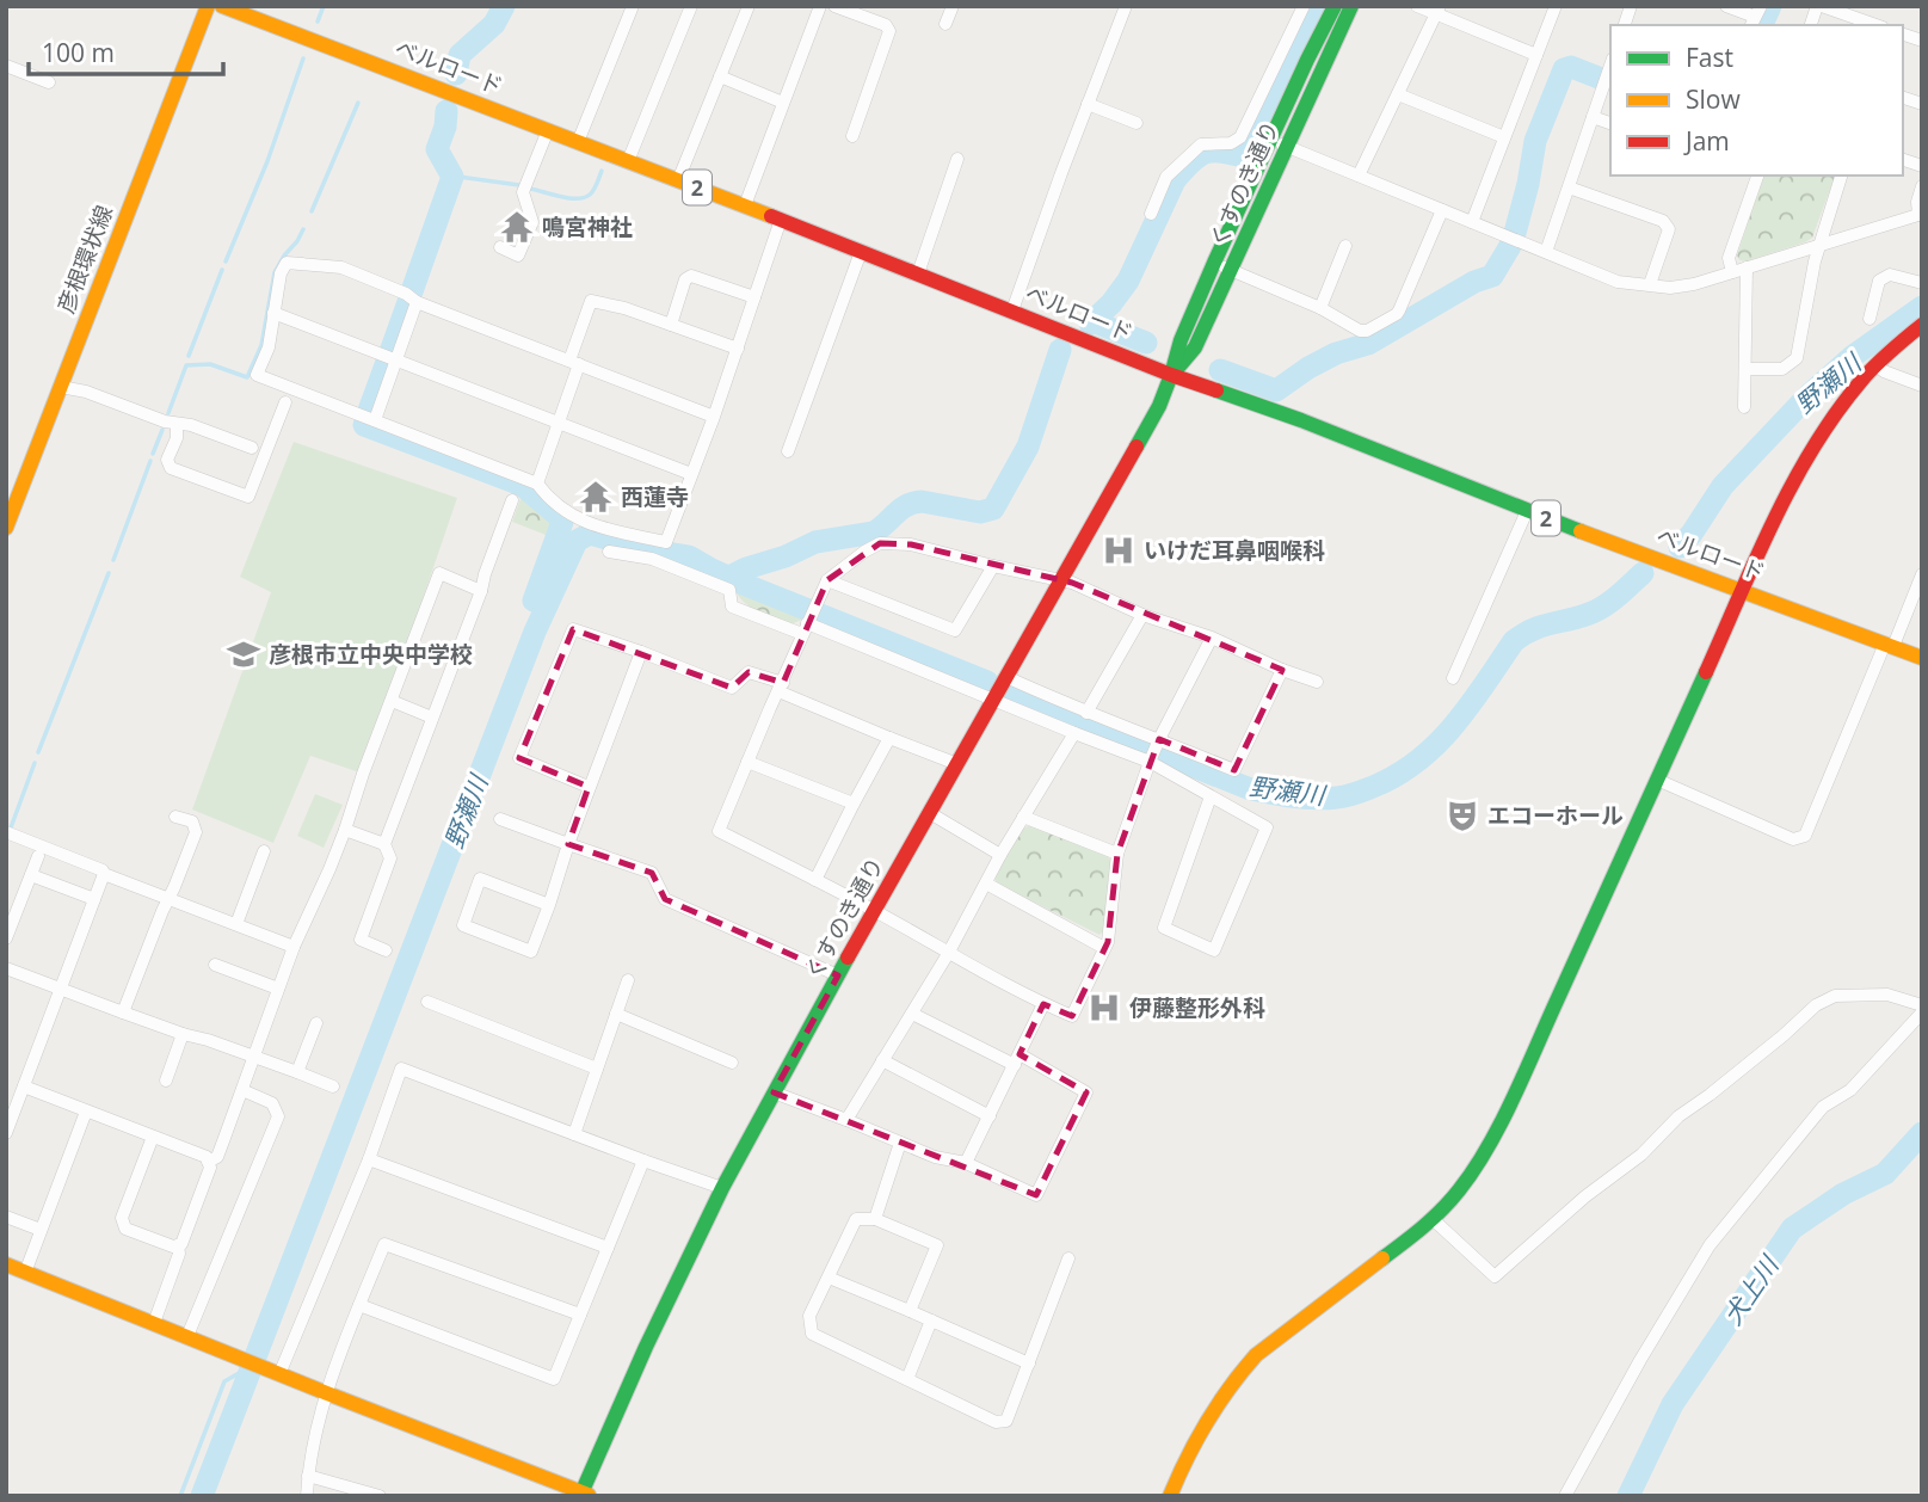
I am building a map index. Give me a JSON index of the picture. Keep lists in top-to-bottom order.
{
  "streets": {
    "street": [
      "ベルロード",
      "くすのき通り",
      "2",
      "彦根環状線"
    ]
  },
  "crossings": [
    ["ベルロード", "くすのき通り"]
  ],
  "water": ["野瀬川", "犬上川"],
  "places": {
    "temple": ["鳴宮神社", "西蓮寺"],
    "hospital": ["いけだ耳鼻咽喉科", "伊藤整形外科"],
    "school or university": ["彦根市立中央中学校"],
    "theatre": ["エコーホール"]
  },
  "legend": ["Fast", "Slow", "Jam"],
  "scale_bar": "100 m"
}
